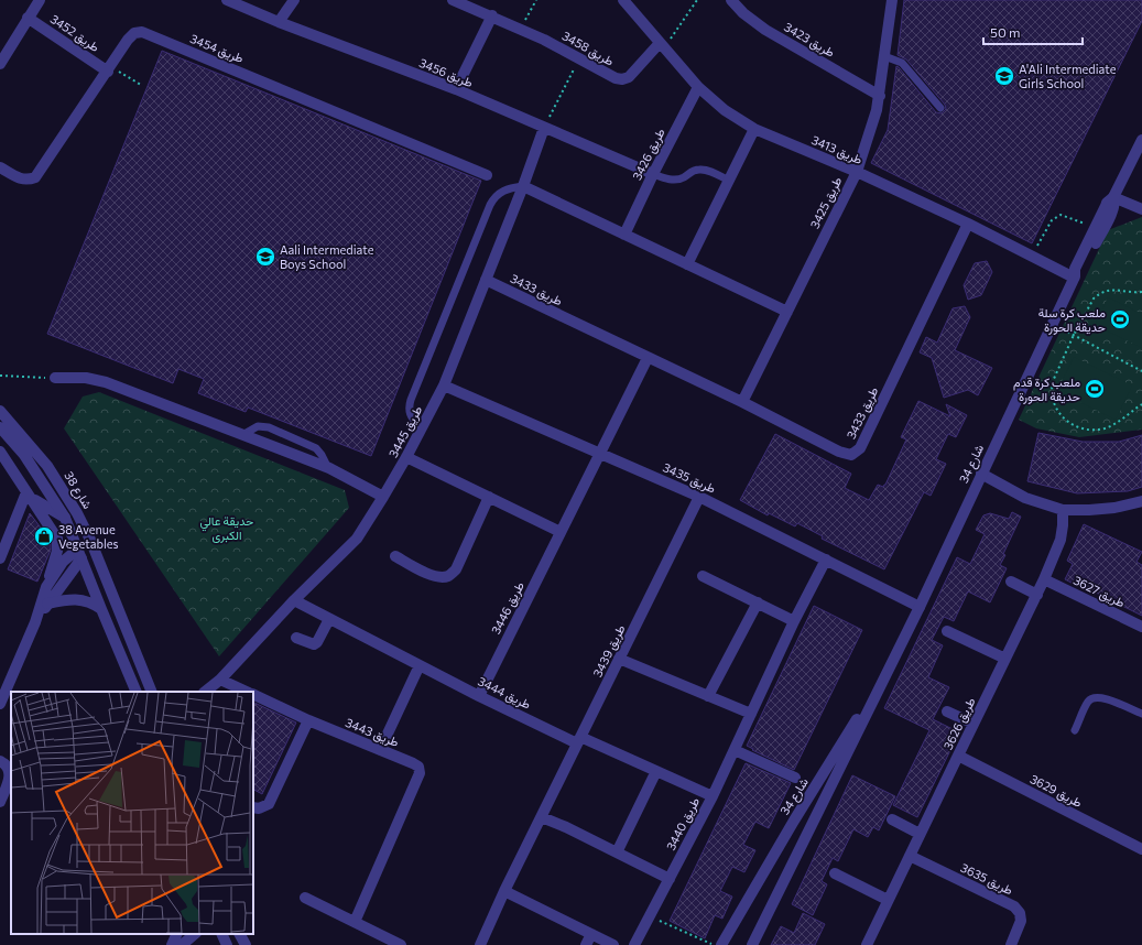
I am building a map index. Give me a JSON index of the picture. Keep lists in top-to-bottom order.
{
  "streets": {
    "street": [
      "طريق 3452",
      "طريق 3423",
      "طريق 3454",
      "طريق 3458",
      "طريق 3456",
      "طريق 3413",
      "طريق 3426",
      "طريق 3425",
      "طريق 3433",
      "طريق 3445",
      "شارع 34",
      "طريق 3435",
      "شارع 38",
      "طريق 3627",
      "طريق 3446",
      "طريق 3439",
      "طريق 3444",
      "طريق 3626",
      "طريق 3443",
      "طريق 3629",
      "طريق 3440",
      "طريق 3635"
    ]
  },
  "crossings": [
    ["طريق 3452", "طريق 3454"],
    ["طريق 3423", "طريق 3425"],
    ["طريق 3458", "طريق 3413"],
    ["طريق 3456", "طريق 3426"],
    ["طريق 3456", "طريق 3445"],
    ["طريق 3413", "طريق 3426"],
    ["طريق 3413", "طريق 3425"],
    ["طريق 3413", "طريق 3433"],
    ["طريق 3413", "شارع 34"],
    ["طريق 3425", "طريق 3433"],
    ["طريق 3433", "طريق 3445"],
    ["طريق 3445", "طريق 3435"],
    ["طريق 3445", "طريق 3444"],
    ["شارع 34", "طريق 3435"],
    ["طريق 3435", "طريق 3446"],
    ["طريق 3435", "طريق 3439"],
    ["طريق 3435", "طريق 3440"],
    ["طريق 3627", "طريق 3626"],
    ["طريق 3446", "طريق 3444"],
    ["طريق 3439", "طريق 3444"],
    ["طريق 3444", "طريق 3440"],
    ["طريق 3626", "طريق 3629"],
    ["طريق 3626", "طريق 3635"]
  ],
  "parks": ["حديقة عالي الكبرى"],
  "places": {
    "school or university": ["A'Ali Intermediate Girls School", "Aali Intermediate Boys School"],
    "sports": ["ملعب كرة سلة حديقة الحورة", "ملعب كرة قدم حديقة الحورة"],
    "shop": ["38 Avenue Vegetables"]
  },
  "scale_bar": "50 m"
}
